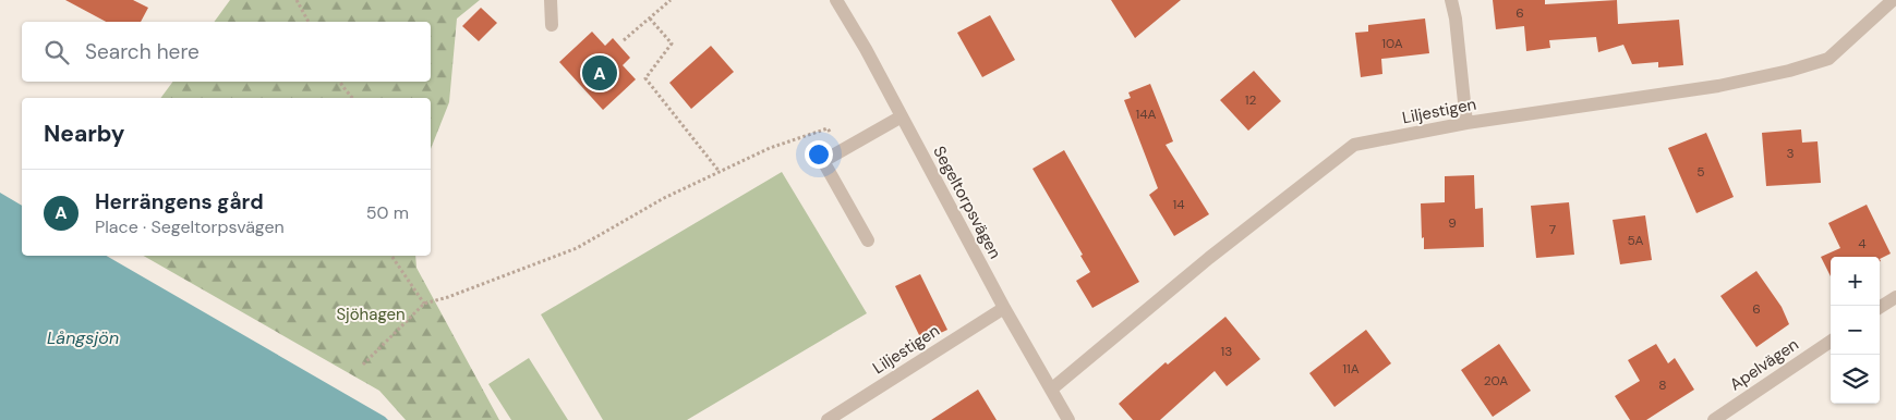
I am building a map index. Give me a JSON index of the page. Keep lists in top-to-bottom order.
{
  "streets": {
    "street": ["Liljestigen", "Segeltorpsvägen", "Apelvägen"]
  },
  "crossings": [
    ["Liljestigen", "Segeltorpsvägen"]
  ],
  "water": ["Långsjön"],
  "parks": ["Sjöhagen"],
  "house_numbers": [
    "6",
    "10A",
    "12",
    "14A",
    "3",
    "5",
    "14",
    "9",
    "7",
    "5A",
    "4",
    "6",
    "13",
    "11A",
    "20A",
    "8"
  ],
  "page": {
    "search": "Search here",
    "pins": "A",
    "heading": "Nearby",
    "list": [
      {
        "mark": "A",
        "name": "Herrängens gård",
        "note": "Place · Segeltorpsvägen",
        "value": "50 m"
      }
    ],
    "map_buttons": ["+", "−"]
  }
}
